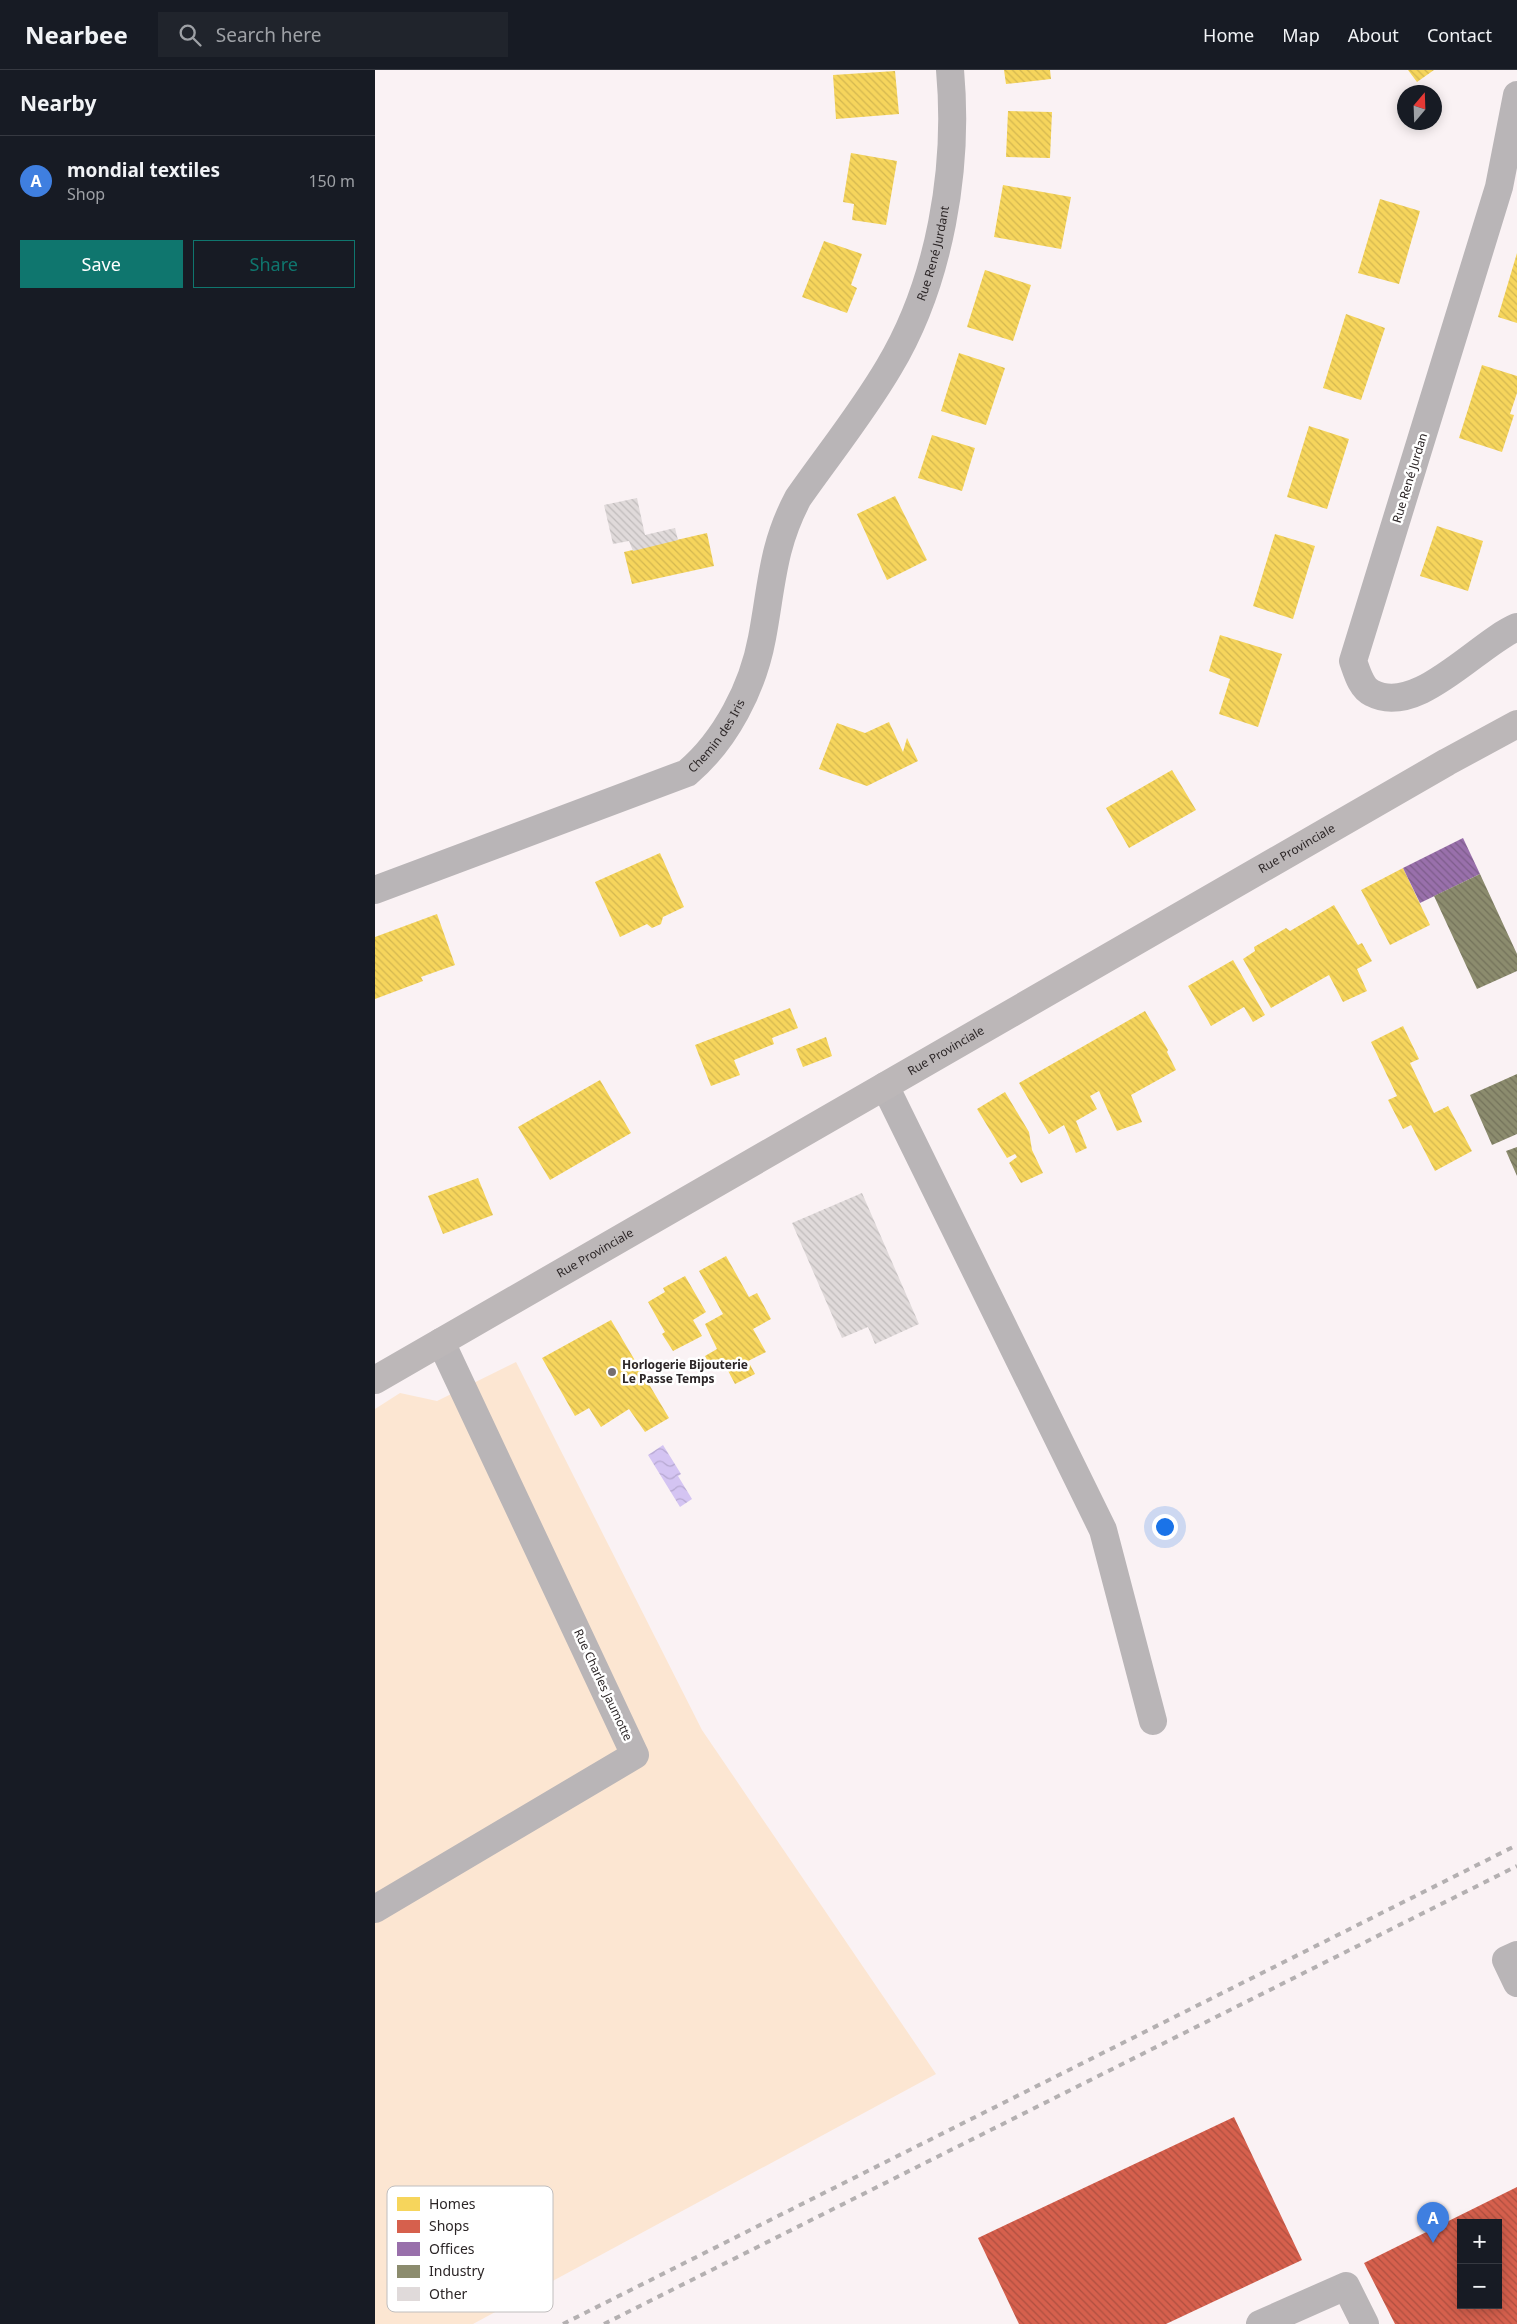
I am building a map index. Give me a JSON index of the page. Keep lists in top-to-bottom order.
{
  "streets": {
    "main road": ["Rue Provinciale"],
    "street": [
      "Rue René Jurdant",
      "Rue René Jurdan",
      "Chemin des Iris",
      "Rue Charles Jaumotte"
    ]
  },
  "crossings": [
    ["Rue René Jurdant", "Chemin des Iris"],
    ["Rue Provinciale", "Rue Charles Jaumotte"]
  ],
  "places": ["Horlogerie Bijouterie Le Passe Temps"],
  "legend": [
    "Homes",
    "Shops",
    "Offices",
    "Industry",
    "Other"
  ],
  "north": "top",
  "page": {
    "header": "Nearbee",
    "search": "Search here",
    "nav": [
      "Home",
      "Map",
      "About",
      "Contact"
    ],
    "heading": "Nearby",
    "list": [
      {
        "mark": "A",
        "name": "mondial textiles",
        "note": "Shop",
        "value": "150 m"
      }
    ],
    "buttons": ["Save", "Share"],
    "pins": "A",
    "map_buttons": ["+", "−"]
  }
}
